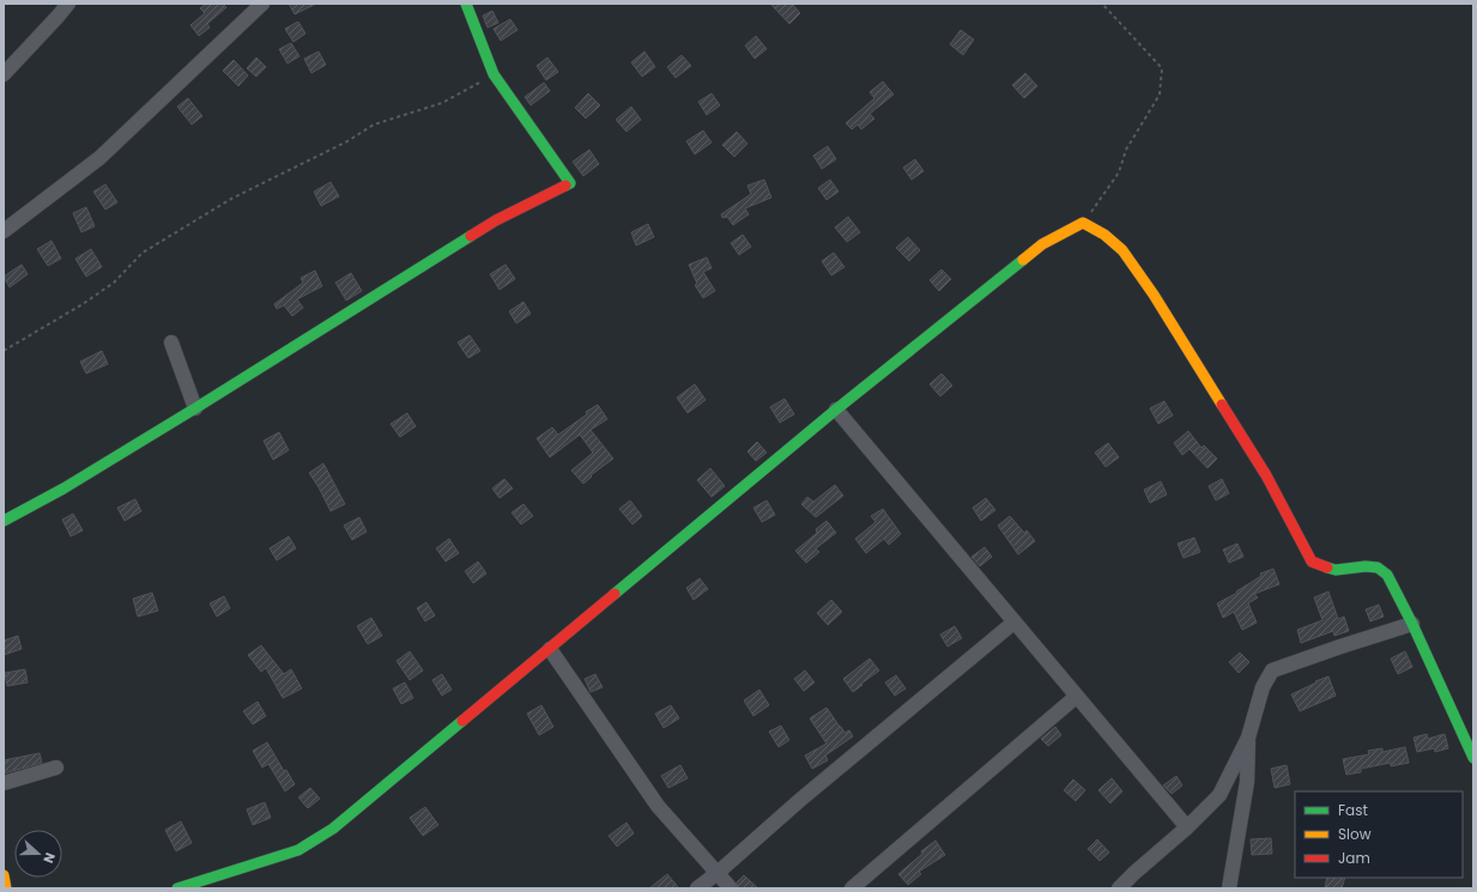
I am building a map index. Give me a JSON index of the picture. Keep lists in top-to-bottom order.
{
  "legend": ["Fast", "Slow", "Jam"],
  "north": "right"
}
